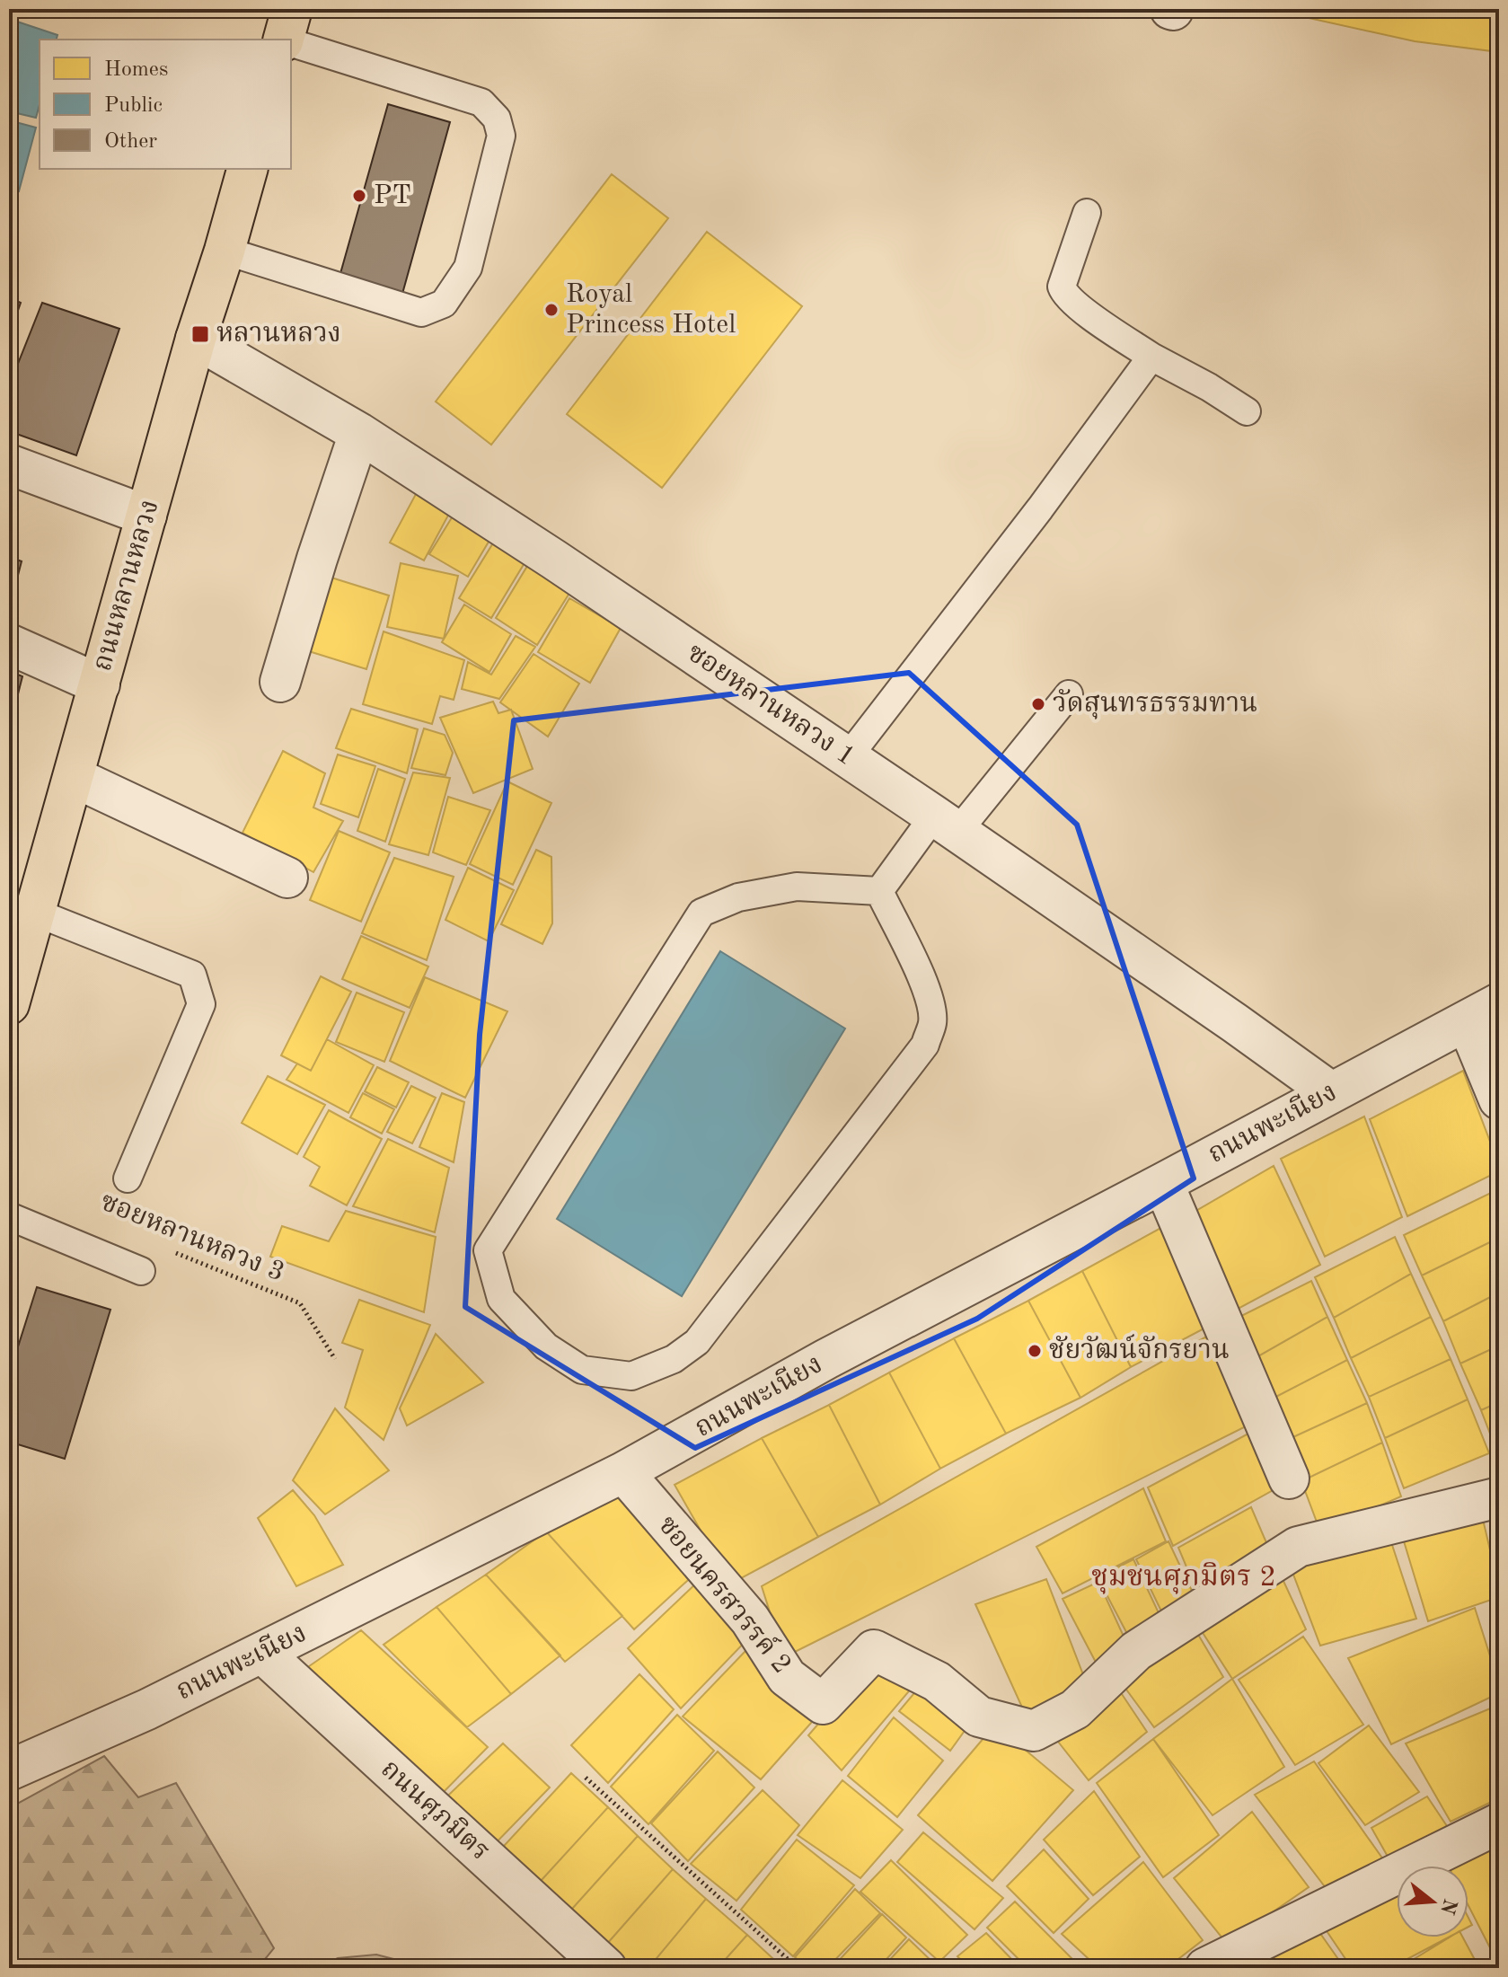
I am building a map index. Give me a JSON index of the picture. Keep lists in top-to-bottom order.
{
  "streets": {
    "main road": ["ถนนหลานหลวง"],
    "street": [
      "ซอยหลานหลวง 1",
      "ถนนพะเนียง",
      "ซอยนครสวรรค์ 2",
      "ถนนศุภมิตร"
    ],
    "path": ["ซอยหลานหลวง 3"]
  },
  "crossings": [
    ["ถนนหลานหลวง", "ซอยหลานหลวง 1"],
    ["ซอยหลานหลวง 1", "ถนนพะเนียง"],
    ["ถนนพะเนียง", "ซอยนครสวรรค์ 2"],
    ["ถนนพะเนียง", "ถนนศุภมิตร"]
  ],
  "districts": ["ชุมชนศุภมิตร 2"],
  "places": {
    "other": [
      "PT",
      "Royal Princess Hotel",
      "วัดสุนทรธรรมทาน",
      "ชัยวัฒน์จักรยาน"
    ],
    "transit": ["หลานหลวง"]
  },
  "legend": ["Homes", "Public", "Other"],
  "north": "right"
}
